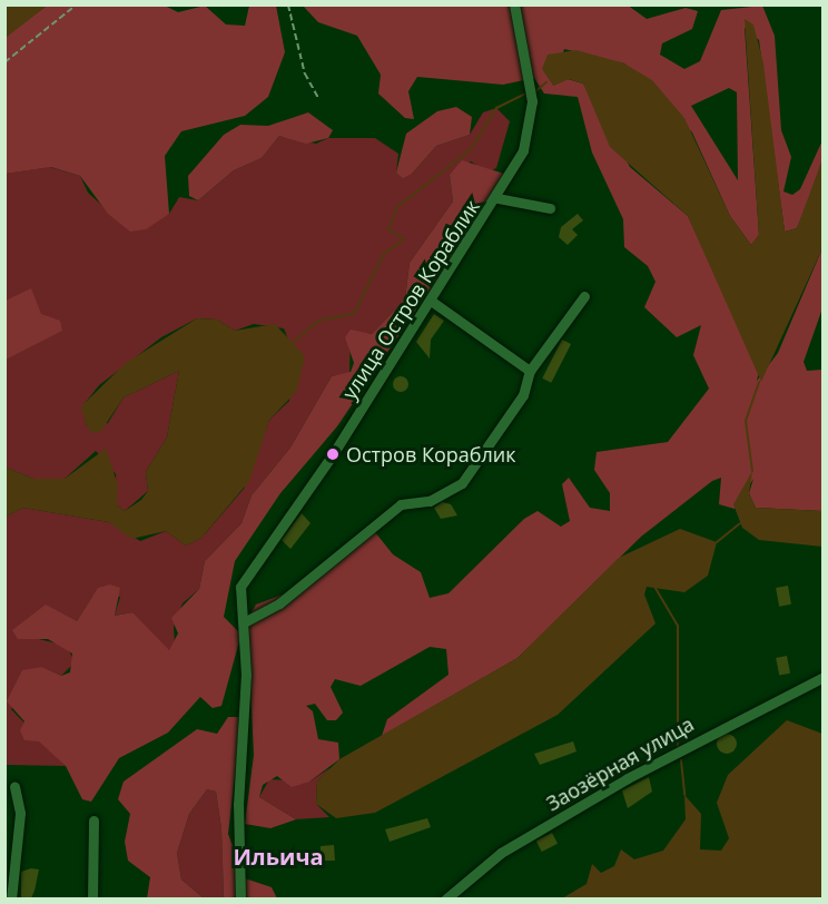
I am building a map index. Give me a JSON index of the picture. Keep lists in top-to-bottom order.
{
  "streets": {
    "street": ["улица Остров Кораблик", "Заозёрная улица"]
  },
  "districts": ["Ильича"],
  "places": ["Остров Кораблик"]
}
